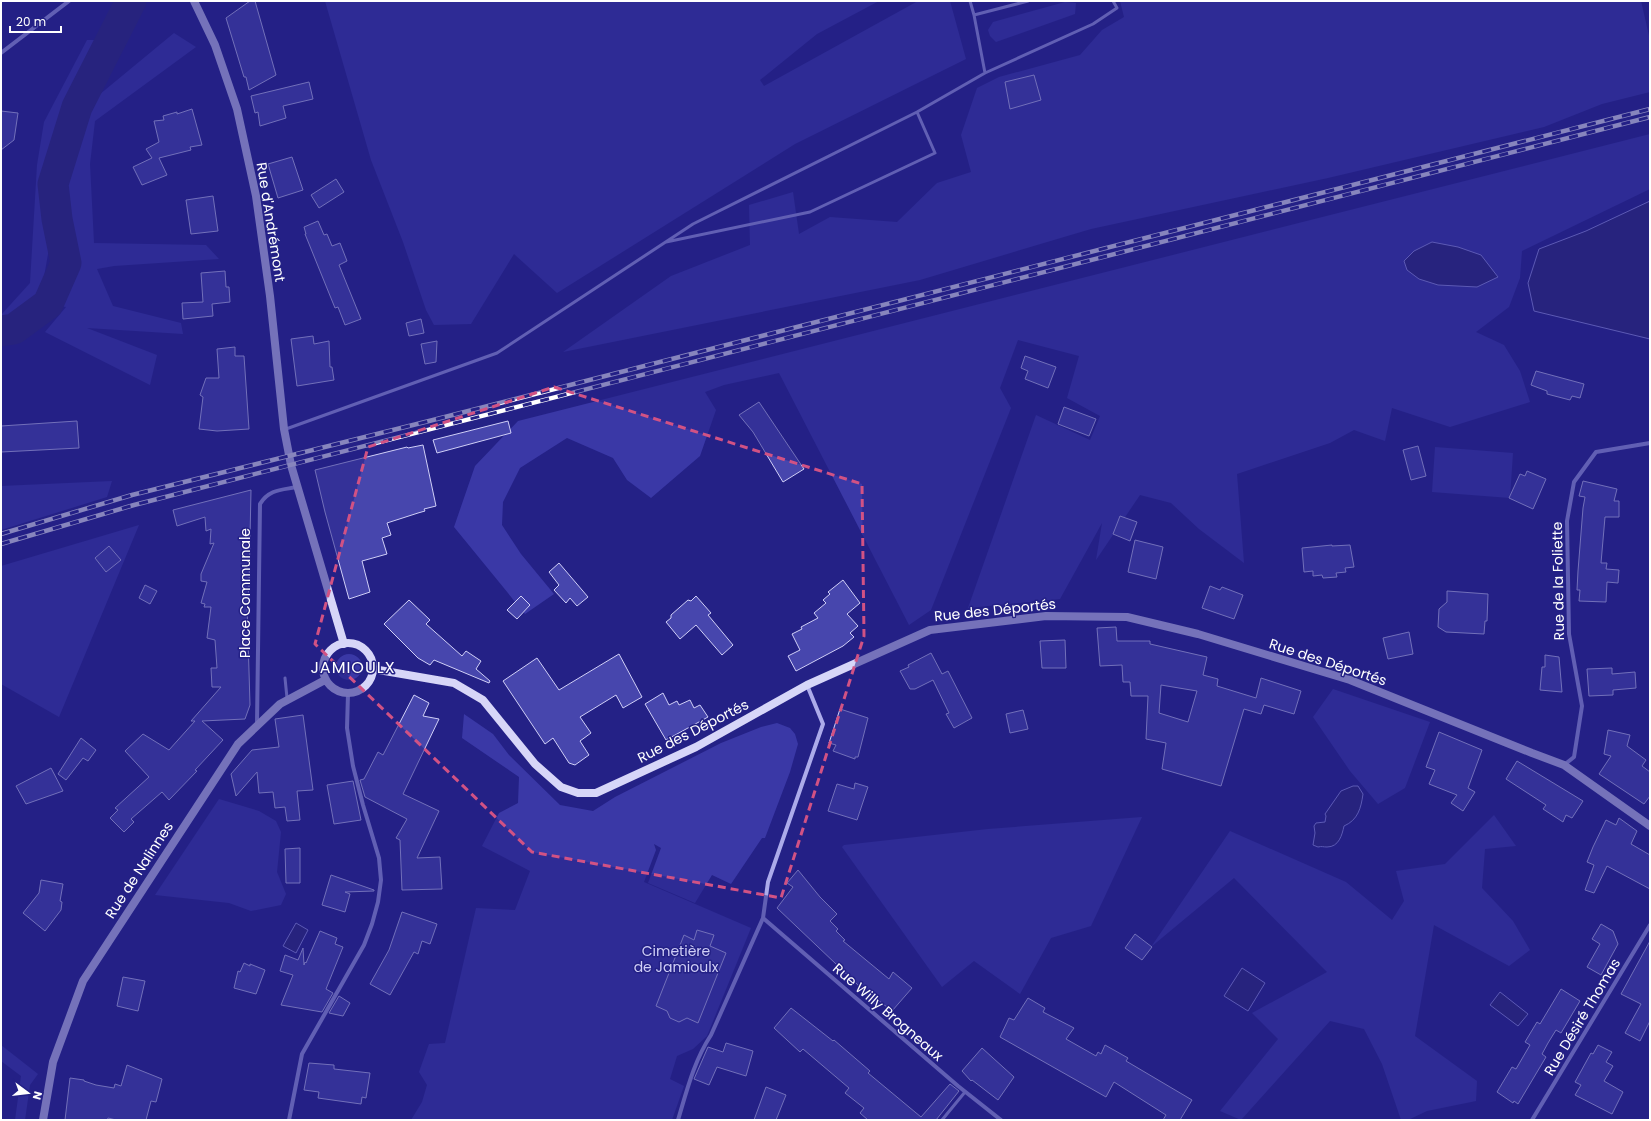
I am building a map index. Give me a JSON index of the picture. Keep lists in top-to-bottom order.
{
  "streets": {
    "street": [
      "Rue d'Andrémont",
      "Rue de la Foliette",
      "Place Communale",
      "Rue des Déportés",
      "Rue de Nalinnes",
      "Rue Willy Brogneaux",
      "Rue Désiré Thomas"
    ]
  },
  "crossings": [
    ["Rue d'Andrémont", "Place Communale"],
    ["Rue de la Foliette", "Rue des Déportés"],
    ["Place Communale", "Rue de Nalinnes"],
    ["Rue des Déportés", "Rue de Nalinnes"]
  ],
  "districts": ["JAMIOULX"],
  "parks": ["Cimetière de Jamioulx"],
  "scale_bar": "20 m",
  "north": "right"
}
